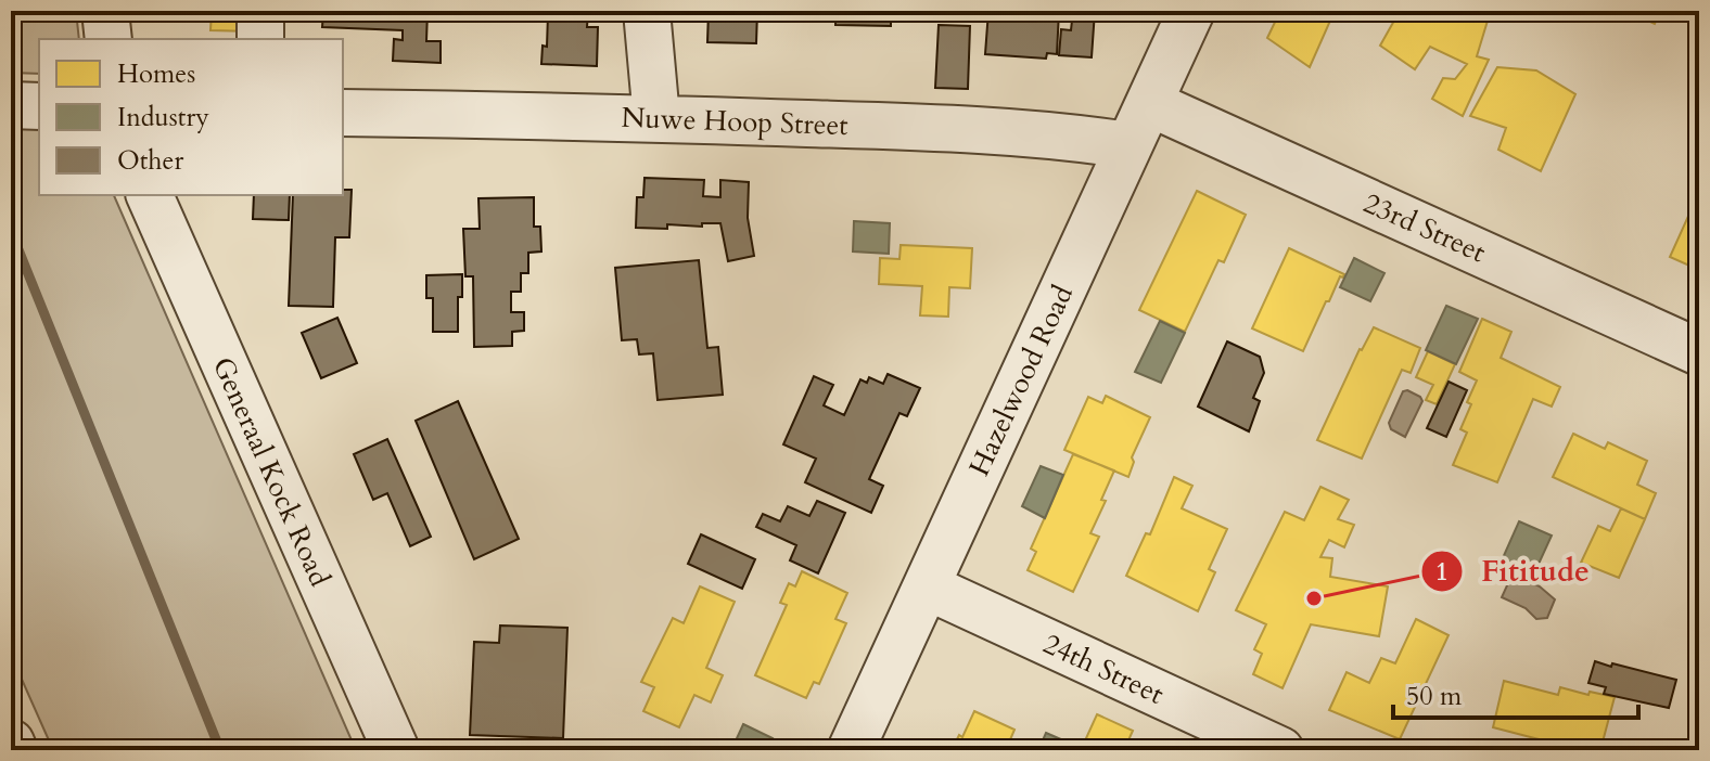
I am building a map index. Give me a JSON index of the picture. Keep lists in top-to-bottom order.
{
  "streets": {
    "street": [
      "Nuwe Hoop Street",
      "23rd Street",
      "Hazelwood Road",
      "Generaal Kock Road",
      "24th Street"
    ]
  },
  "crossings": [
    ["Nuwe Hoop Street", "Hazelwood Road"],
    ["23rd Street", "Hazelwood Road"],
    ["Hazelwood Road", "24th Street"]
  ],
  "places": ["Fititude"],
  "legend": ["Homes", "Industry", "Other"],
  "scale_bar": "50 m"
}
